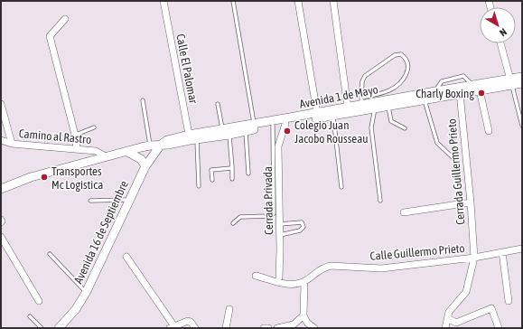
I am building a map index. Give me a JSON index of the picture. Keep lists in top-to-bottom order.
{
  "streets": {
    "main road": ["Avenida 1 de Mayo", "Avenida 16 de Septiembre"],
    "street": [
      "Calle El Palomar",
      "Camino al Rastro",
      "Cerrada Guillermo Prieto",
      "Cerrada Privada",
      "Calle Guillermo Prieto"
    ]
  },
  "crossings": [
    ["Calle El Palomar", "Avenida 1 de Mayo"],
    ["Avenida 1 de Mayo", "Camino al Rastro"],
    ["Avenida 1 de Mayo", "Cerrada Guillermo Prieto"],
    ["Avenida 1 de Mayo", "Cerrada Privada"],
    ["Avenida 1 de Mayo", "Avenida 16 de Septiembre"],
    ["Cerrada Guillermo Prieto", "Calle Guillermo Prieto"]
  ],
  "places": ["Charly Boxing", "Colegio Juan Jacobo Rousseau", "Transportes Mc Logistica"],
  "north": "bottom right"
}
